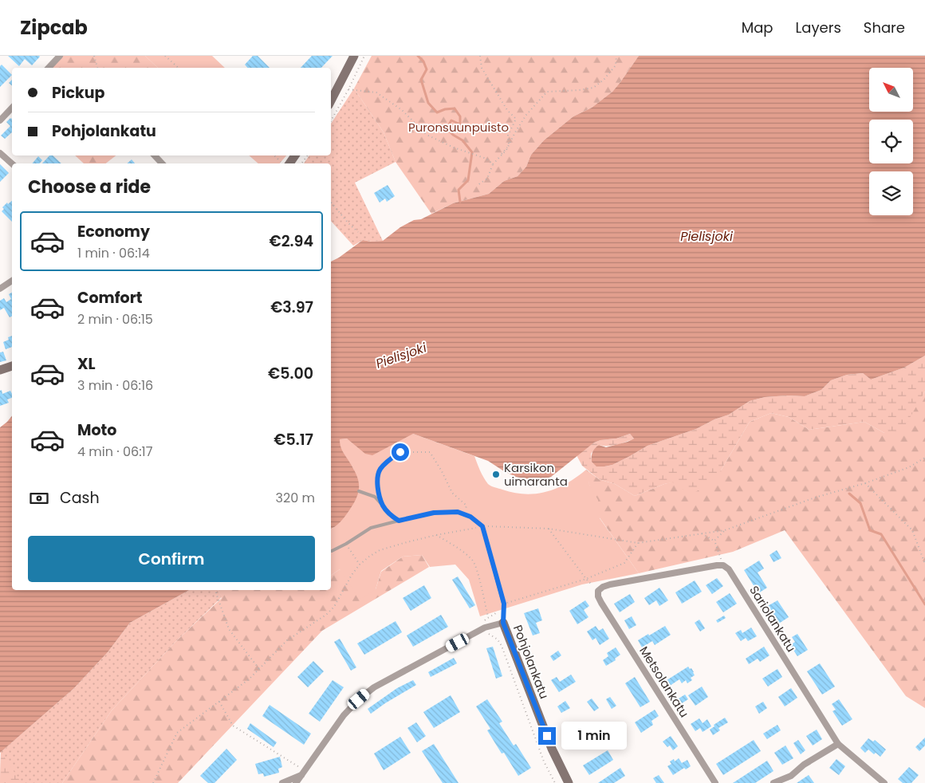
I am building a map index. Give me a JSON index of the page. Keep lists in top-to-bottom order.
{
  "streets": {
    "street": ["Sariolankatu", "Pohjolankatu", "Metsolankatu"]
  },
  "water": ["Pielisjoki"],
  "parks": ["Puronsuunpuisto"],
  "places": ["Karsikon uimaranta"],
  "north": "top left",
  "page": {
    "header": "Zipcab",
    "nav": ["Map", "Layers", "Share"],
    "banner": ["Pickup", "Pohjolankatu"],
    "heading": "Choose a ride",
    "list": [
      {
        "name": "Economy",
        "note": "1 min · 06:14",
        "value": "€2.94"
      },
      {
        "name": "Comfort",
        "note": "2 min · 06:15",
        "value": "€3.97"
      },
      {
        "name": "XL",
        "note": "3 min · 06:16",
        "value": "€5.00"
      },
      {
        "name": "Moto",
        "note": "4 min · 06:17",
        "value": "€5.17"
      }
    ],
    "pay": ["Cash", "320 m"],
    "buttons": "Confirm",
    "bubble": "1 min"
  }
}
